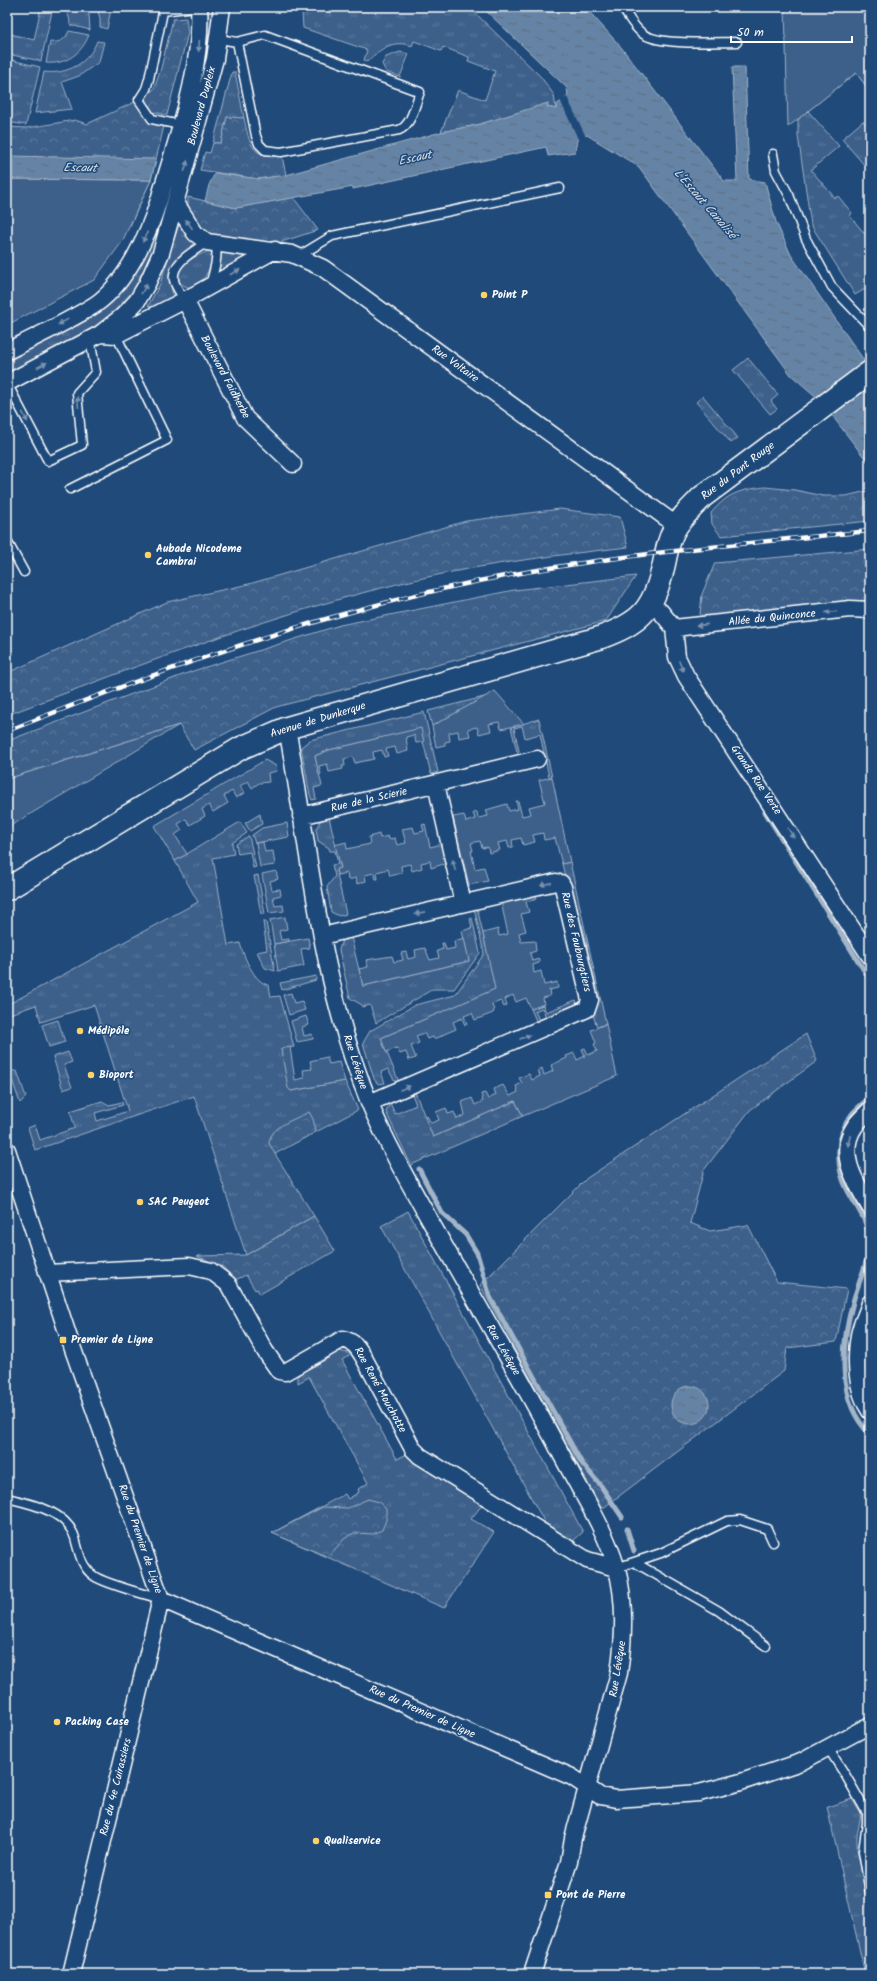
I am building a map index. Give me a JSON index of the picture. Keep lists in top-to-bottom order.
{
  "streets": {
    "main road": ["Rue du Pont Rouge", "Avenue de Dunkerque"],
    "street": [
      "Boulevard Dupleix",
      "Rue Voltaire",
      "Boulevard Faidherbe",
      "Allée du Quinconce",
      "Grande Rue Verte",
      "Rue de la Scierie",
      "Rue des Faubourgtiers",
      "Rue Lévêque",
      "Rue René Mouchotte",
      "Rue du Premier de Ligne",
      "Rue du 4e Cuirassiers"
    ]
  },
  "crossings": [
    ["Rue Voltaire", "Rue du Pont Rouge"],
    ["Rue du Pont Rouge", "Avenue de Dunkerque"],
    ["Allée du Quinconce", "Grande Rue Verte"],
    ["Avenue de Dunkerque", "Rue Lévêque"],
    ["Rue de la Scierie", "Rue Lévêque"],
    ["Rue des Faubourgtiers", "Rue Lévêque"],
    ["Rue Lévêque", "Rue René Mouchotte"],
    ["Rue Lévêque", "Rue du Premier de Ligne"],
    ["Rue René Mouchotte", "Rue du Premier de Ligne"],
    ["Rue du Premier de Ligne", "Rue du 4e Cuirassiers"]
  ],
  "one_way": ["Allée du Quinconce", "Grande Rue Verte"],
  "water": ["Escaut", "L'Escaut Canalisé"],
  "places": {
    "other": [
      "Point P",
      "Aubade Nicodeme Cambrai",
      "Médipôle",
      "Bioport",
      "SAC Peugeot",
      "Packing Case",
      "Qualiservice"
    ],
    "transit": ["Premier de Ligne", "Pont de Pierre"]
  },
  "scale_bar": "50 m"
}
